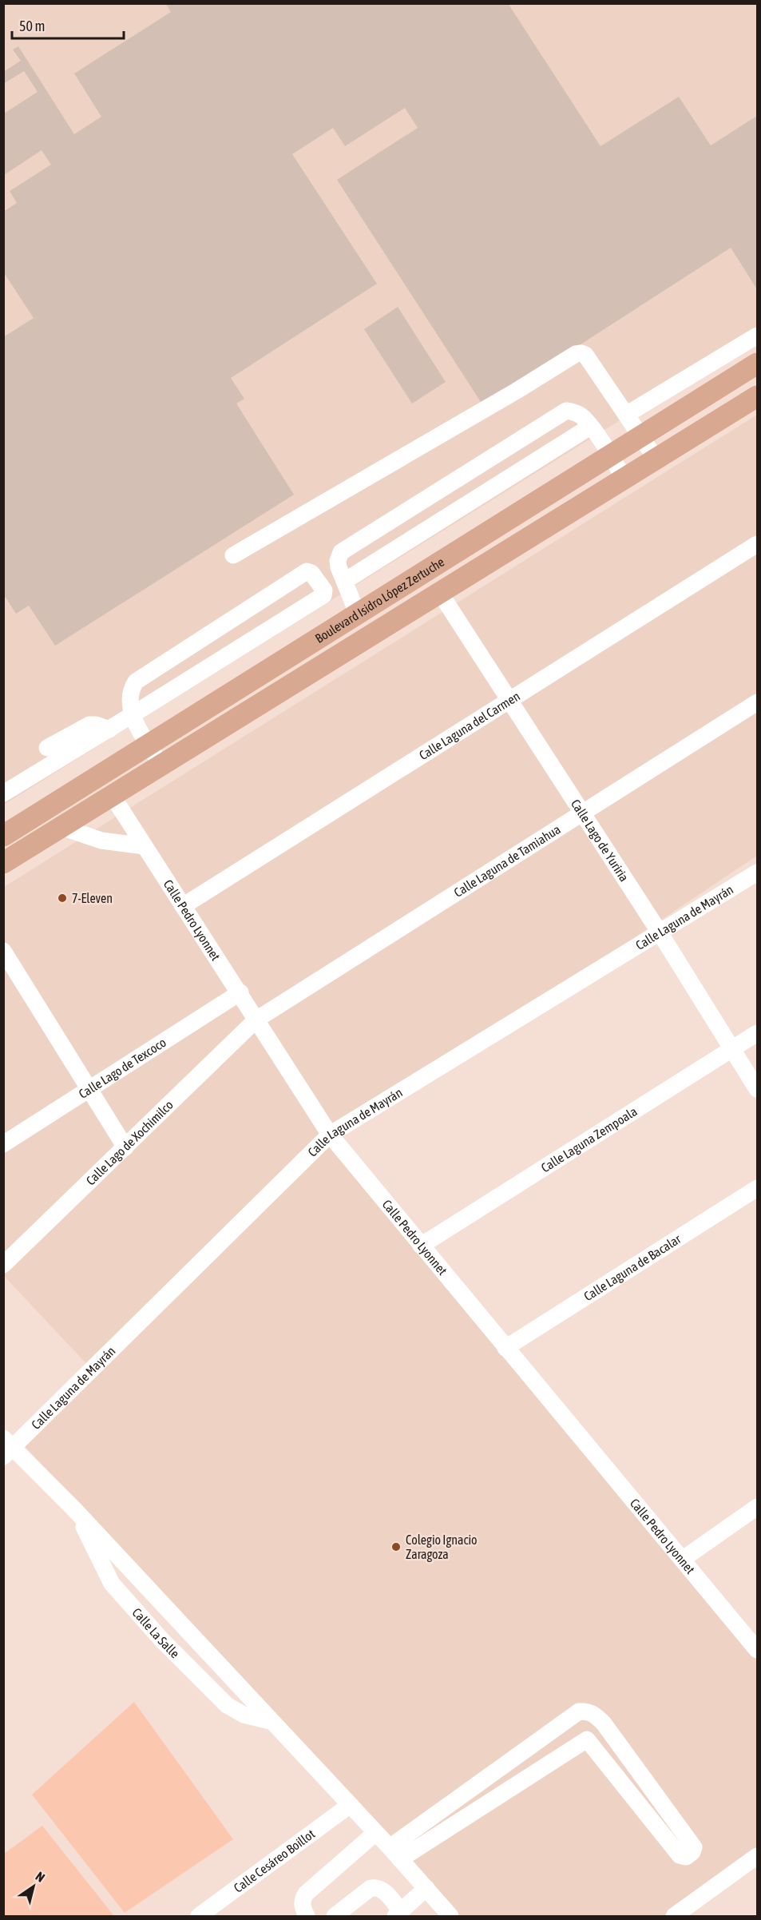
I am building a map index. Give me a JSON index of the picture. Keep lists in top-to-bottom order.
{
  "streets": {
    "main road": ["Boulevard Isidro López Zertuche"],
    "street": [
      "Calle Laguna del Carmen",
      "Calle Lago de Yuriria",
      "Calle Laguna de Tamiahua",
      "Calle Laguna de Mayrán",
      "Calle Pedro Lyonnet",
      "Calle Lago de Texcoco",
      "Calle Laguna Zempoala",
      "Calle Lago de Xochimilco",
      "Calle Laguna de Bacalar",
      "Calle La Salle",
      "Calle Cesáreo Boillot"
    ]
  },
  "crossings": [
    ["Boulevard Isidro López Zertuche", "Calle Lago de Yuriria"],
    ["Boulevard Isidro López Zertuche", "Calle Pedro Lyonnet"],
    ["Calle Laguna del Carmen", "Calle Lago de Yuriria"],
    ["Calle Laguna del Carmen", "Calle Pedro Lyonnet"],
    ["Calle Lago de Yuriria", "Calle Laguna de Tamiahua"],
    ["Calle Lago de Yuriria", "Calle Laguna de Mayrán"],
    ["Calle Lago de Yuriria", "Calle Laguna Zempoala"],
    ["Calle Laguna de Tamiahua", "Calle Pedro Lyonnet"],
    ["Calle Laguna de Tamiahua", "Calle Lago de Xochimilco"],
    ["Calle Laguna de Mayrán", "Calle Pedro Lyonnet"],
    ["Calle Laguna de Mayrán", "Calle La Salle"],
    ["Calle Pedro Lyonnet", "Calle Lago de Texcoco"],
    ["Calle Pedro Lyonnet", "Calle Laguna Zempoala"],
    ["Calle Pedro Lyonnet", "Calle Lago de Xochimilco"],
    ["Calle Pedro Lyonnet", "Calle Laguna de Bacalar"],
    ["Calle La Salle", "Calle Cesáreo Boillot"]
  ],
  "places": ["7-Eleven", "Colegio Ignacio Zaragoza"],
  "scale_bar": "50 m",
  "north": "top right"
}
